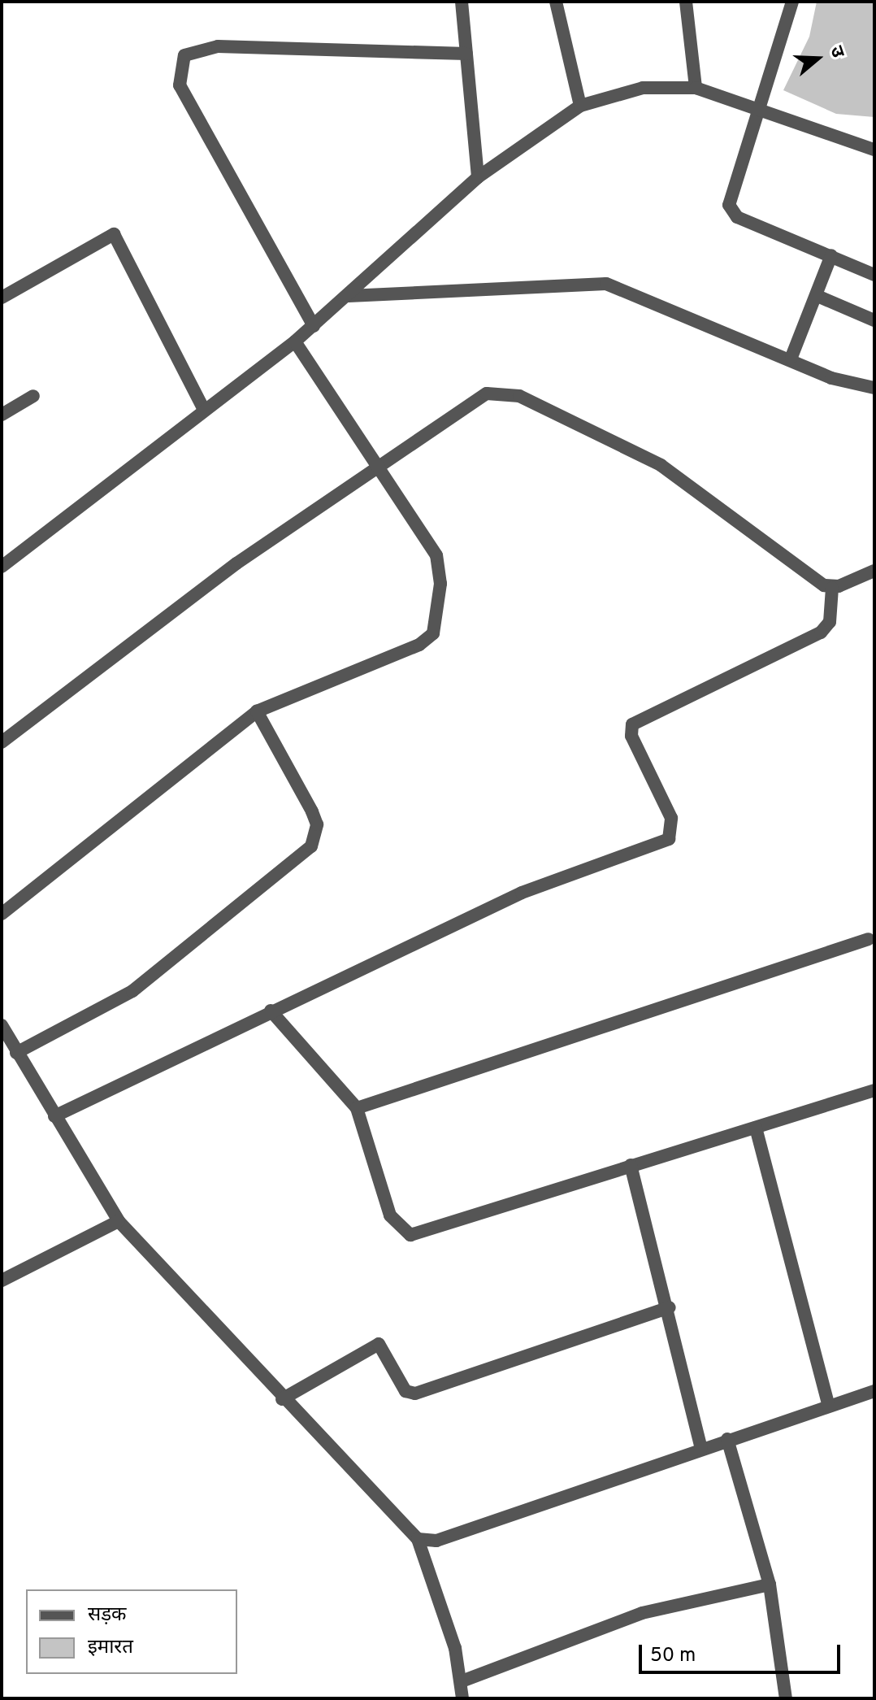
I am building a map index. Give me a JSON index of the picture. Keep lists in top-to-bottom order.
{
  "legend": ["सड़क", "इमारत"],
  "scale_bar": "50 m",
  "north": "right"
}
